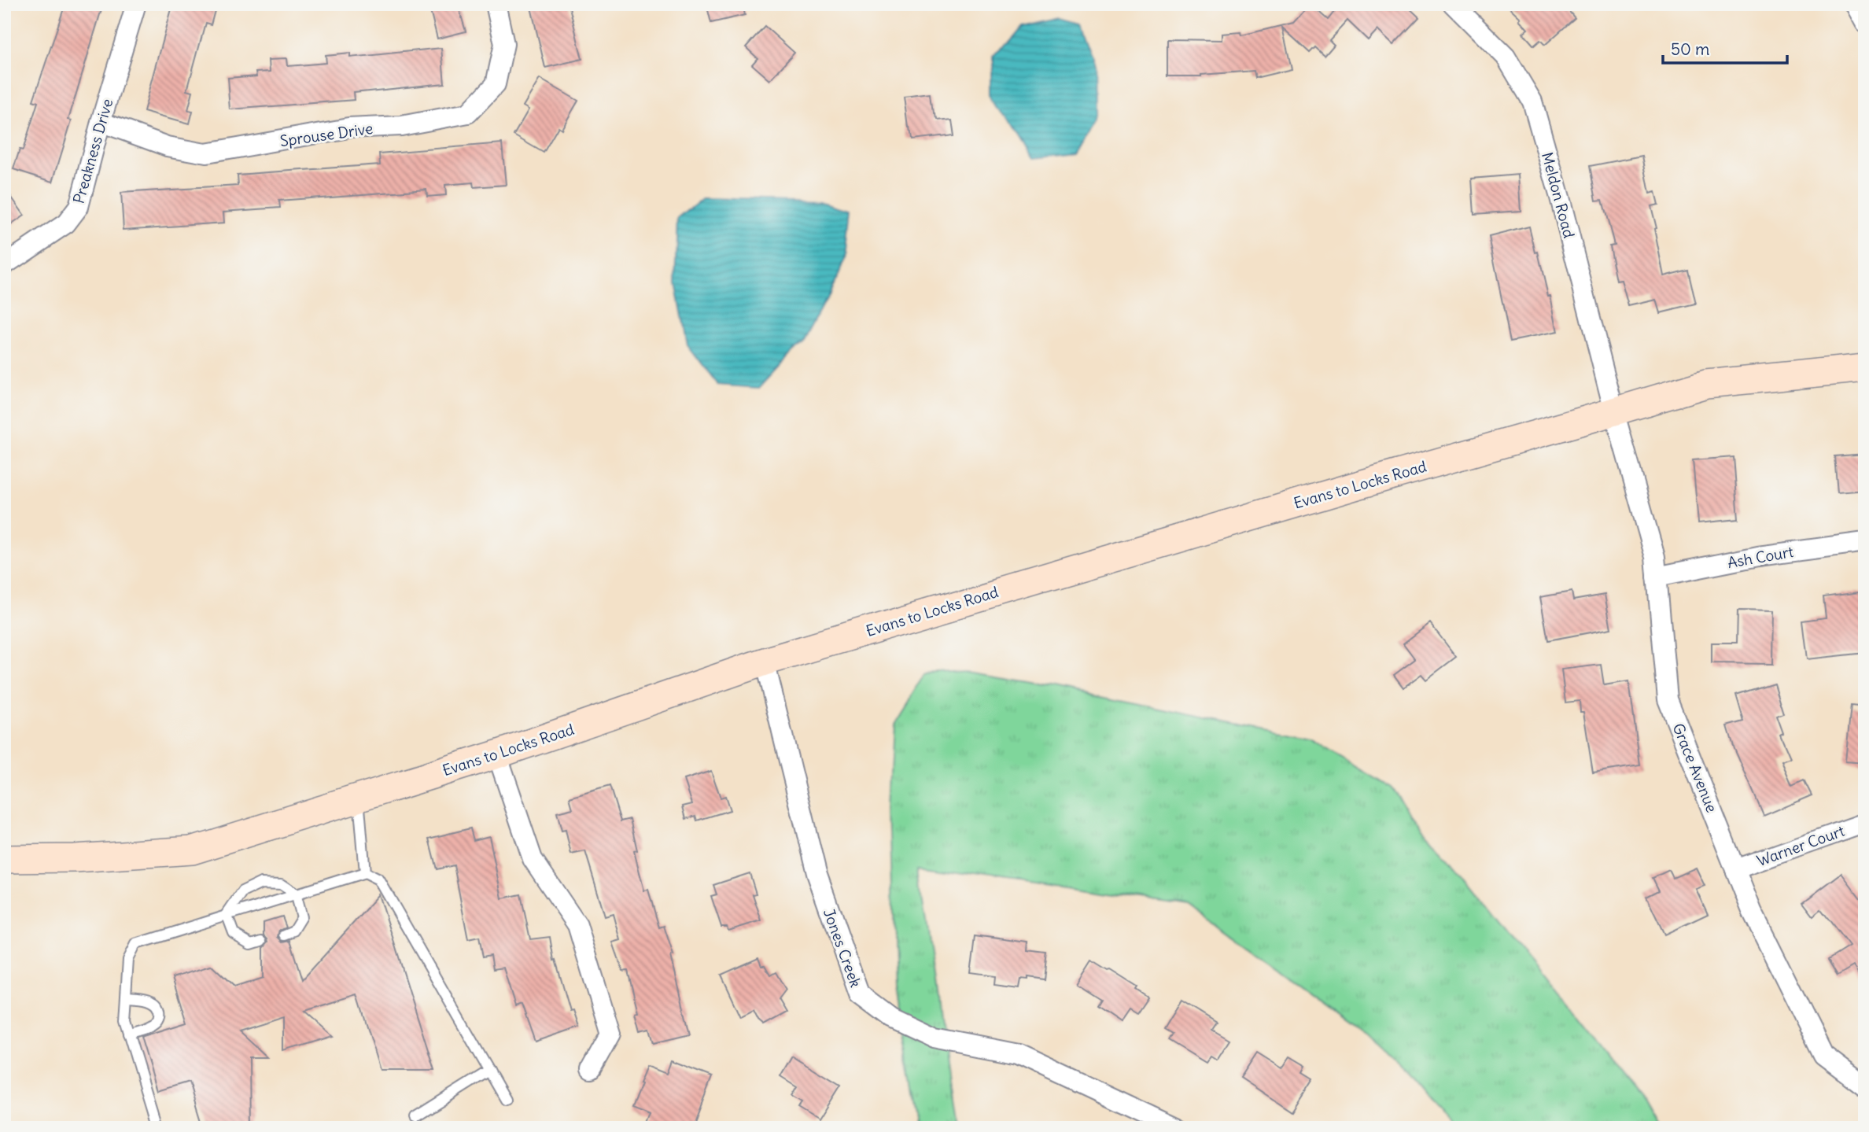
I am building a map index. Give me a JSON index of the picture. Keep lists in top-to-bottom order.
{
  "streets": {
    "street": [
      "Sprouse Drive",
      "Preakness Drive",
      "Meldon Road",
      "Evans to Locks Road",
      "Ash Court",
      "Grace Avenue",
      "Warner Court",
      "Jones Creek"
    ]
  },
  "crossings": [
    ["Sprouse Drive", "Preakness Drive"],
    ["Meldon Road", "Evans to Locks Road"],
    ["Meldon Road", "Grace Avenue"],
    ["Evans to Locks Road", "Grace Avenue"],
    ["Evans to Locks Road", "Jones Creek"],
    ["Ash Court", "Grace Avenue"],
    ["Grace Avenue", "Warner Court"]
  ],
  "scale_bar": "50 m"
}
